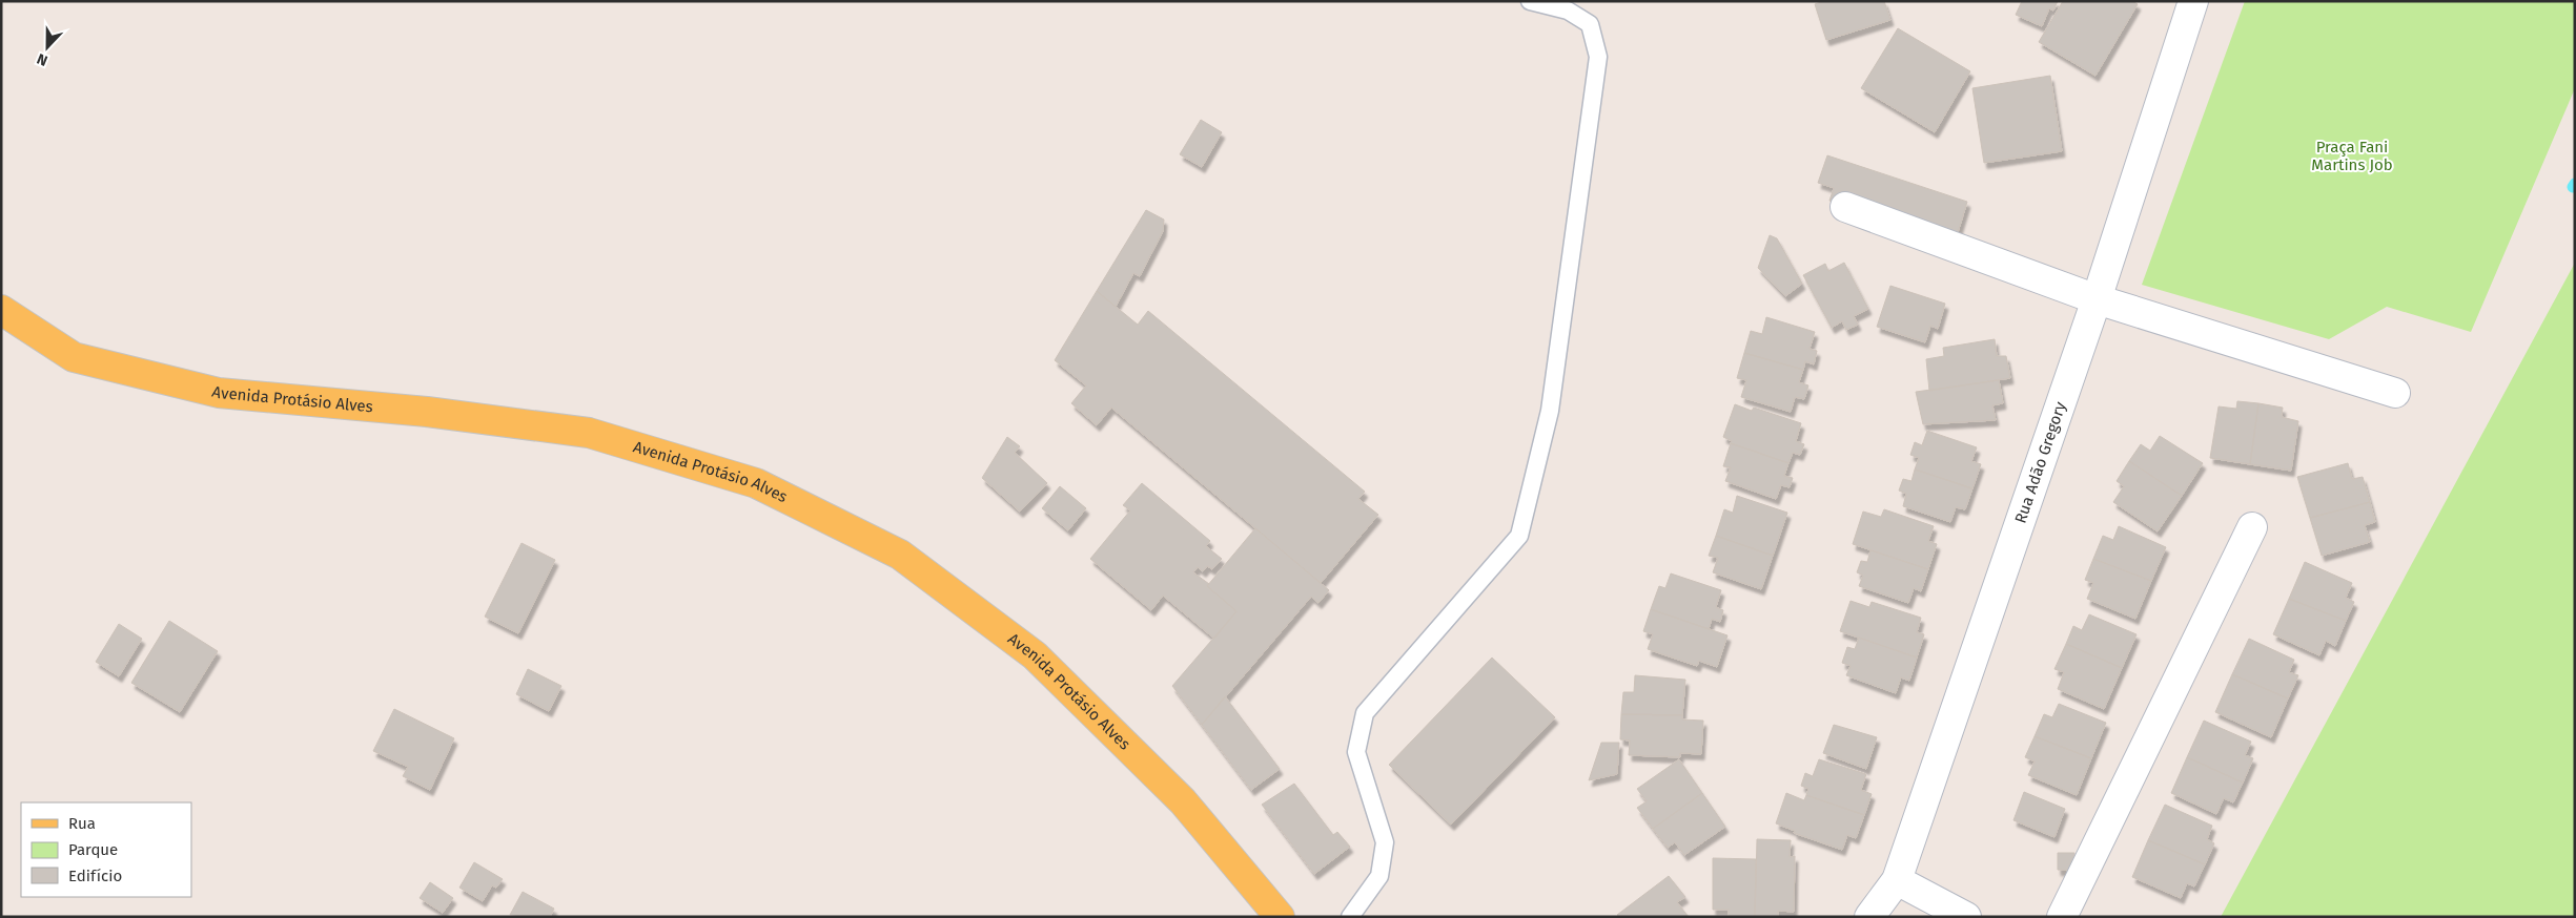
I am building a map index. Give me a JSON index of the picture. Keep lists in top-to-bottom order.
{
  "streets": {
    "main road": ["Avenida Protásio Alves"],
    "street": ["Rua Adão Gregory"]
  },
  "parks": ["Praça Fani Martins Job"],
  "legend": ["Rua", "Parque", "Edifício"],
  "north": "bottom"
}
